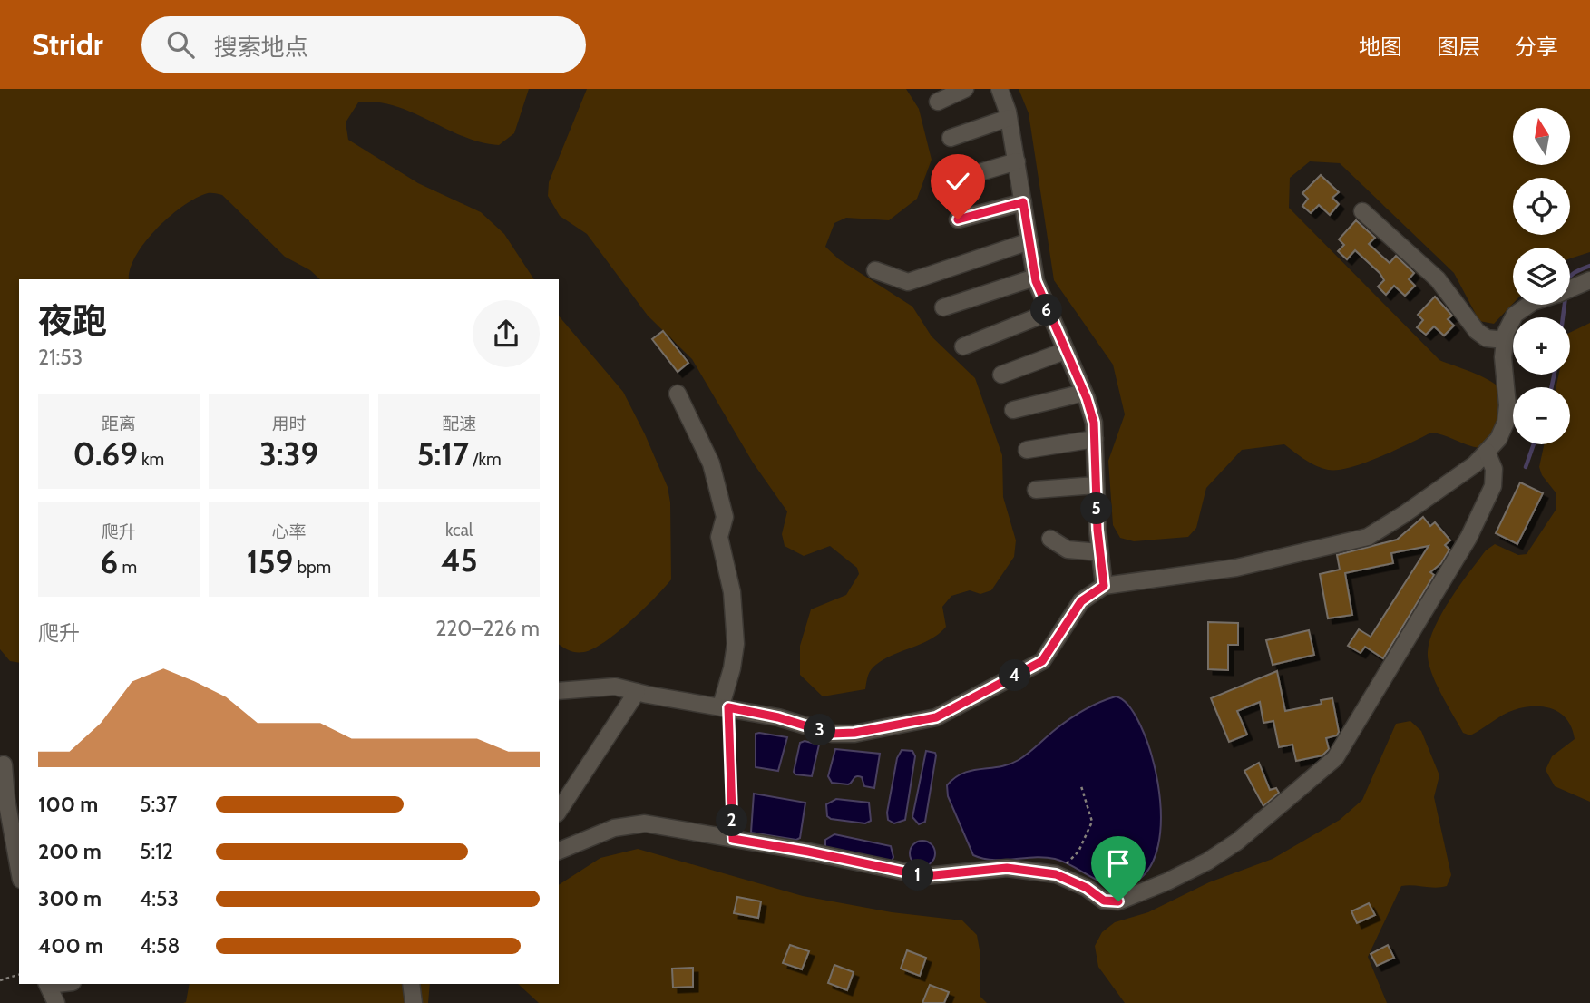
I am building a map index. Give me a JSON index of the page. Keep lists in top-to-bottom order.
{
  "north": "top",
  "page": {
    "header": "Stridr",
    "search": "搜索地点",
    "nav": ["地图", "图层", "分享"],
    "map_buttons": ["+", "−"],
    "heading": ["夜跑", "21:53"],
    "pins": [
      "6",
      "5",
      "4",
      "3",
      "2",
      "1"
    ],
    "stats": [
      ["距离", "0.69 km"],
      ["用时", "3:39"],
      ["配速", "5:17 /km"],
      ["爬升", "6 m"],
      ["心率", "159 bpm"],
      ["kcal", "45"]
    ],
    "chart": ["爬升", "220–226 m"],
    "list": [
      {
        "name": "100 m",
        "note": "5:37"
      },
      {
        "name": "200 m",
        "note": "5:12"
      },
      {
        "name": "300 m",
        "note": "4:53"
      },
      {
        "name": "400 m",
        "note": "4:58"
      }
    ]
  }
}
